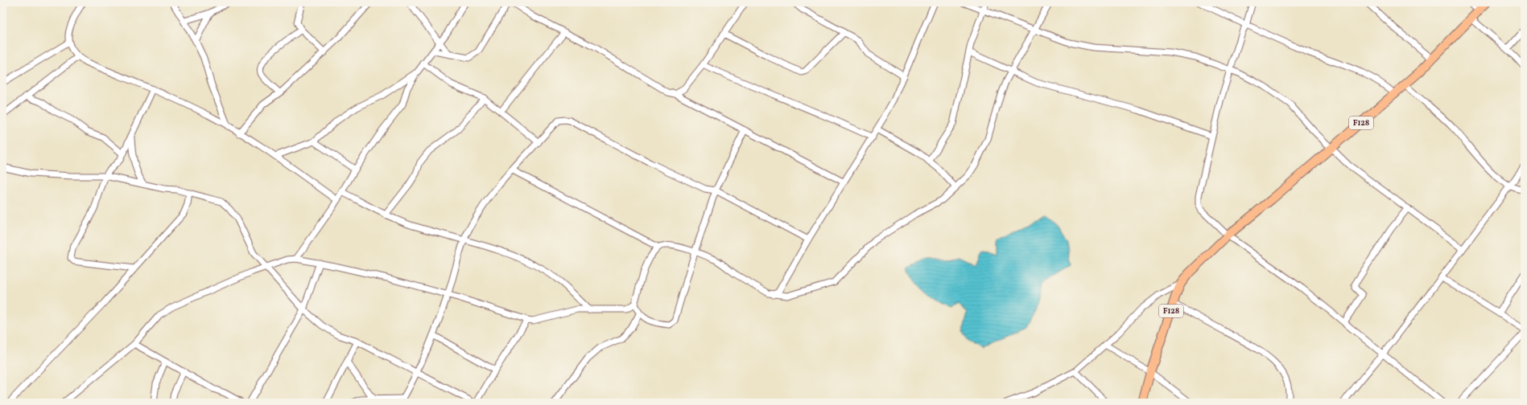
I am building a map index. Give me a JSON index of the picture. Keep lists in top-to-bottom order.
{
  "streets": {
    "main road": ["F128"]
  }
}
